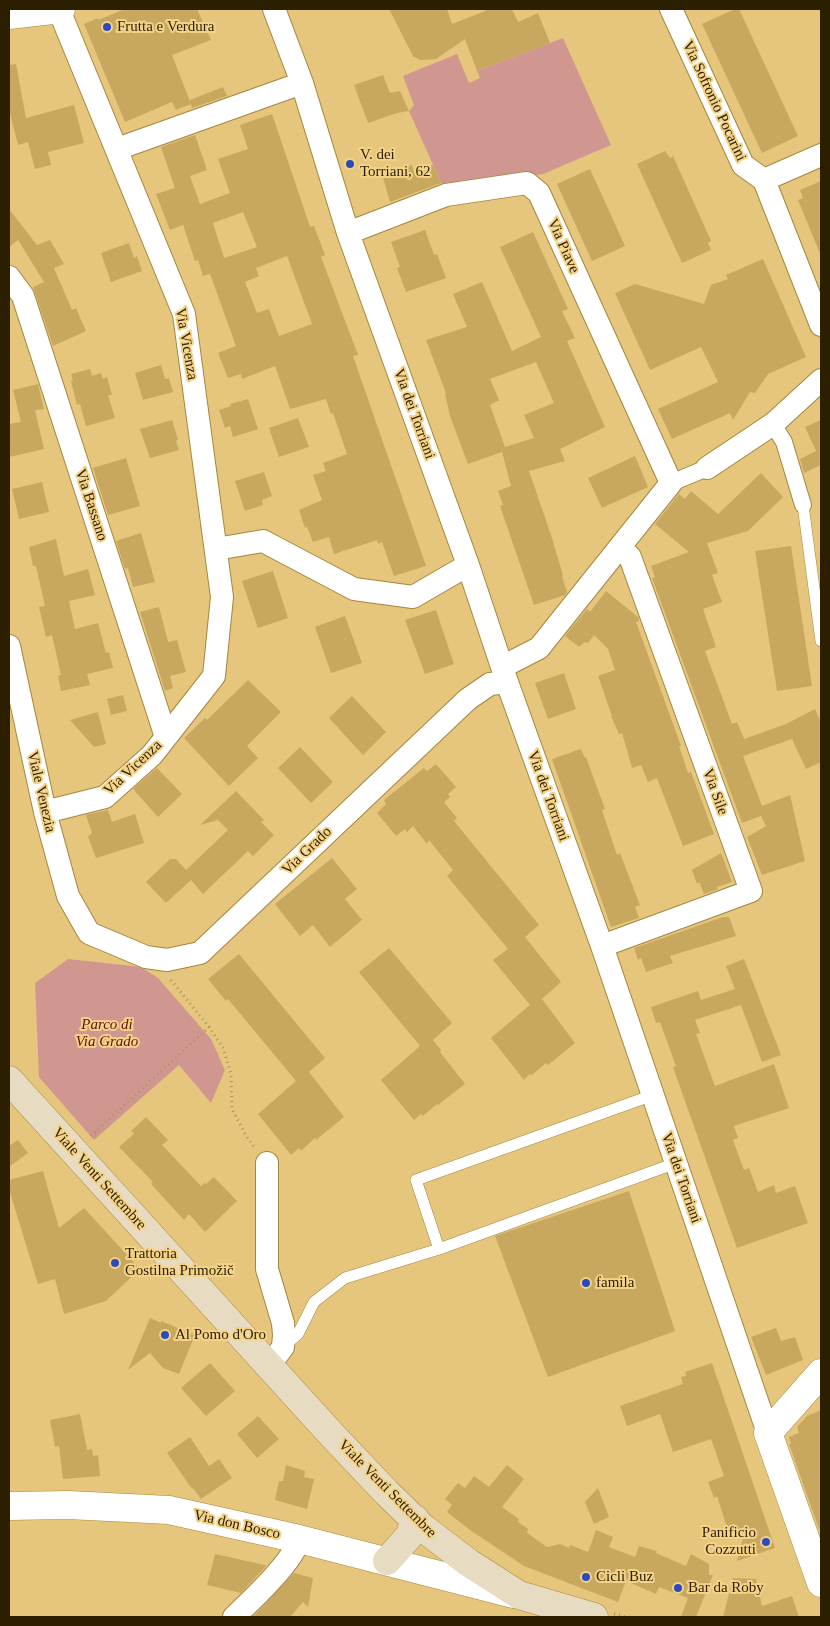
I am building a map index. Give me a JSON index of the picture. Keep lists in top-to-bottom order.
{
  "streets": {
    "main road": ["Viale Venti Settembre"],
    "street": [
      "Via Sofronio Pocarini",
      "Via Piave",
      "Via Vicenza",
      "Via dei Torriani",
      "Via Bassano",
      "Viale Venezia",
      "Via Sile",
      "Via Grado",
      "Via don Bosco"
    ]
  },
  "crossings": [
    ["Via Piave", "Via dei Torriani"],
    ["Via Vicenza", "Via Bassano"],
    ["Via Vicenza", "Viale Venezia"],
    ["Via dei Torriani", "Via Sile"],
    ["Via dei Torriani", "Via Grado"],
    ["Viale Venezia", "Via Grado"],
    ["Viale Venti Settembre", "Via don Bosco"]
  ],
  "parks": ["Parco di Via Grado"],
  "places": [
    "Frutta e Verdura",
    "V. dei Torriani, 62",
    "Trattoria Gostilna Primožič",
    "famila",
    "Al Pomo d'Oro",
    "Panificio Cozzutti",
    "Cicli Buz",
    "Bar da Roby"
  ]
}
